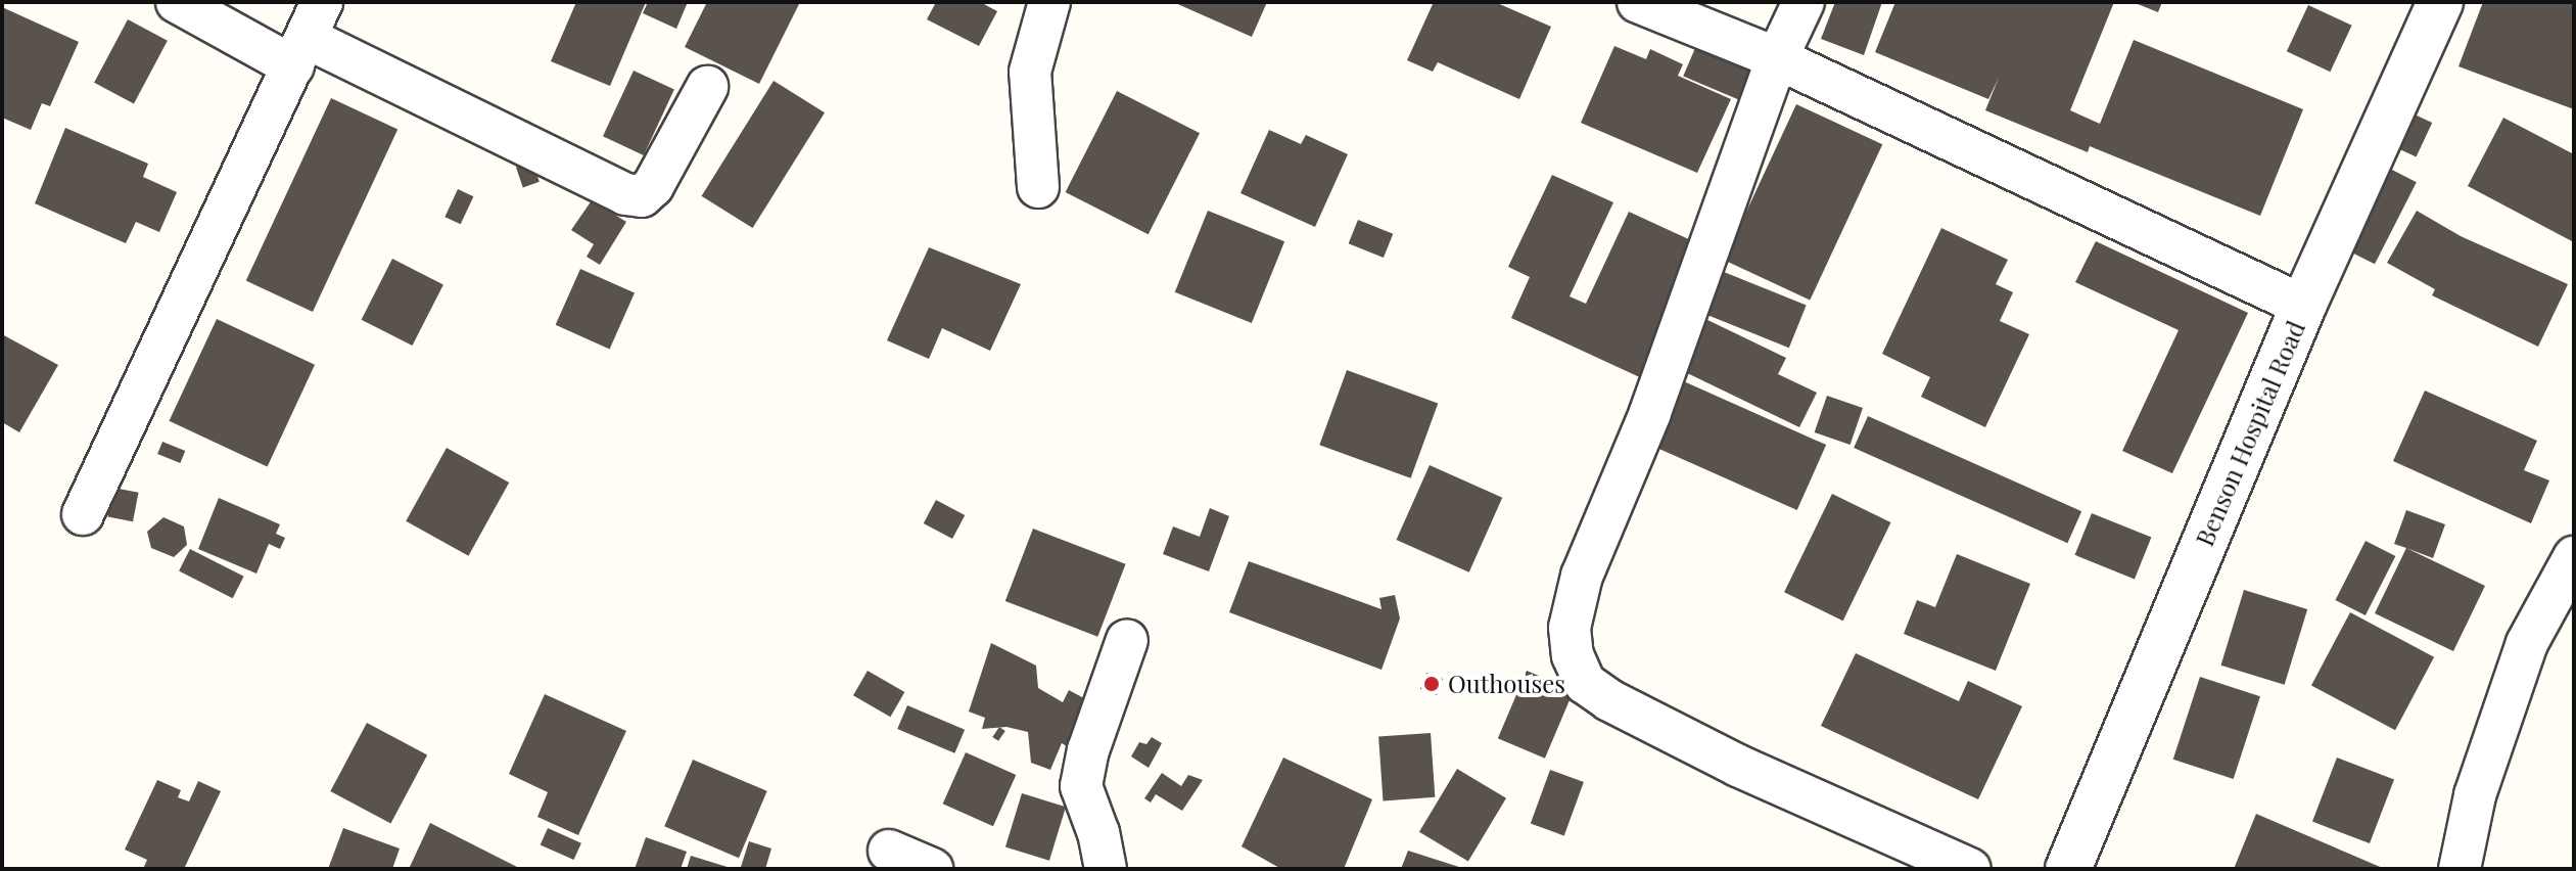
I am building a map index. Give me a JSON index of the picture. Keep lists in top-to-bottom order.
{
  "streets": {
    "street": ["Benson Hospital Road"]
  },
  "places": ["Outhouses"]
}
